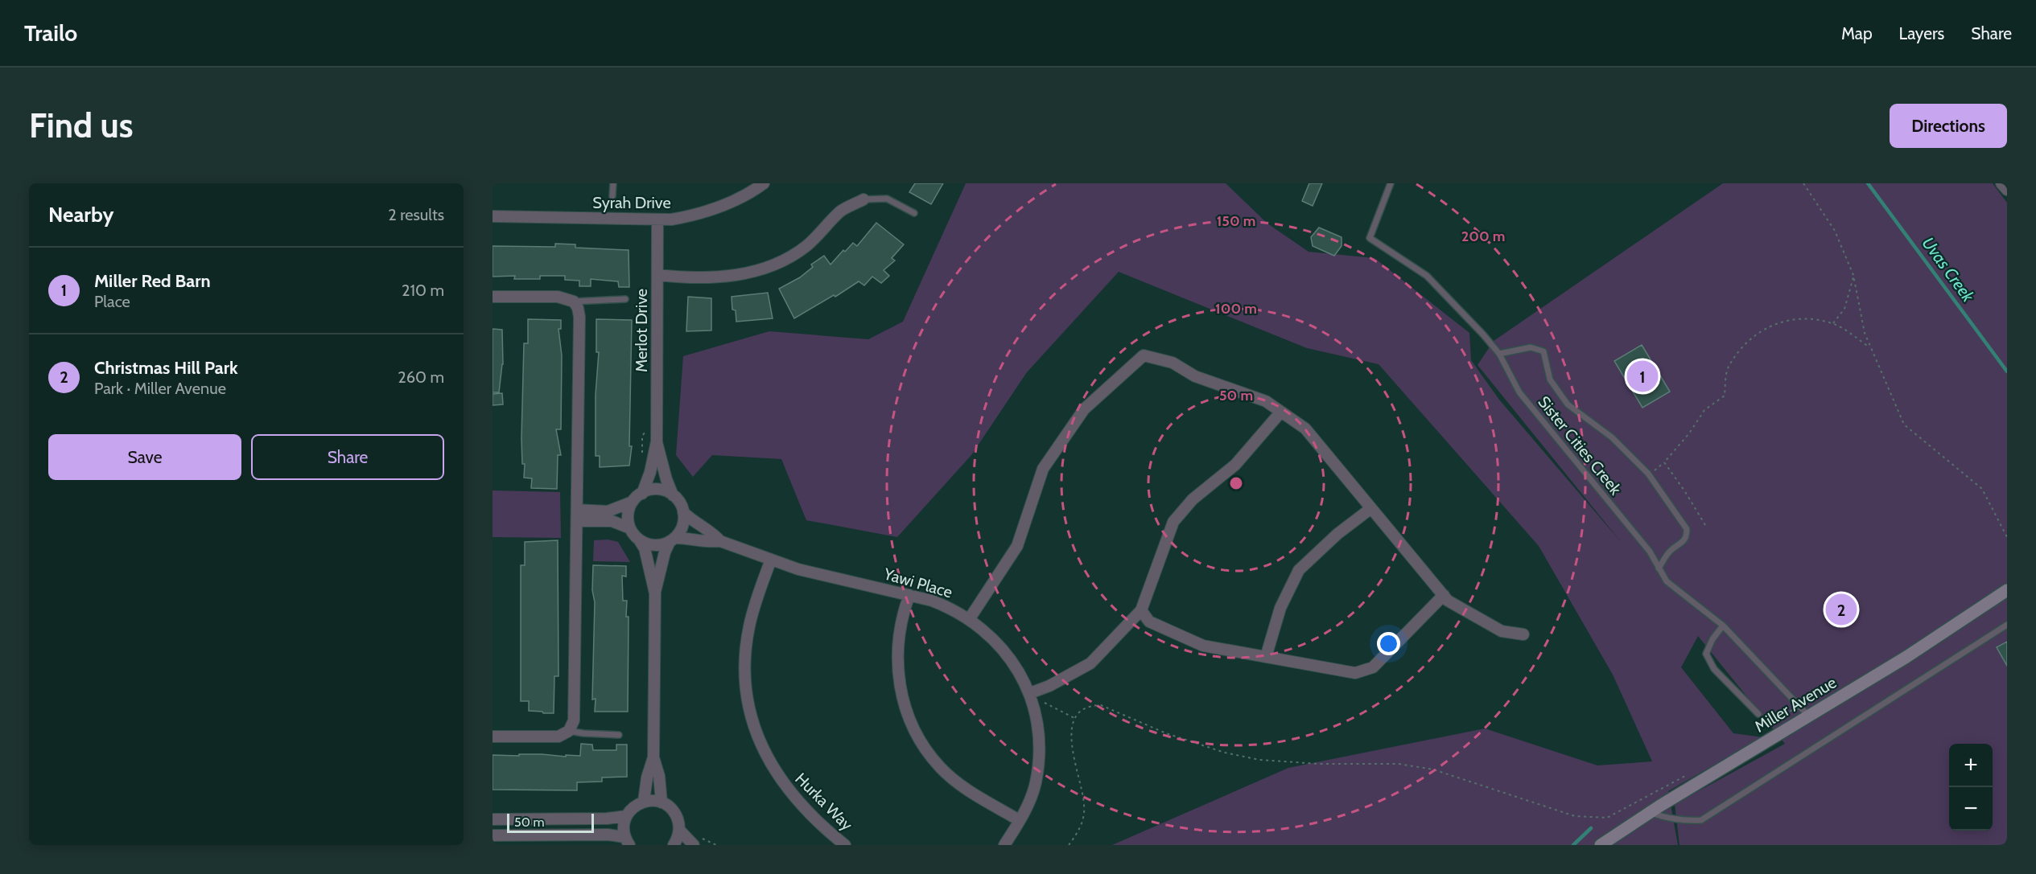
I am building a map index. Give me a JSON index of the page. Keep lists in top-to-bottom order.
{
  "streets": {
    "street": [
      "Syrah Drive",
      "Merlot Drive",
      "Yawi Place",
      "Miller Avenue",
      "Hurka Way"
    ],
    "lane": ["Sister Cities Creek"]
  },
  "crossings": [
    ["Syrah Drive", "Merlot Drive"],
    ["Sister Cities Creek", "Miller Avenue"],
    ["Yawi Place", "Hurka Way"]
  ],
  "water": ["Uvas Creek"],
  "scale_bar": "50 m",
  "page": {
    "header": "Trailo",
    "nav": ["Map", "Layers", "Share"],
    "buttons": [
      "Directions",
      ["Save", "Share"]
    ],
    "title": "Find us",
    "heading": ["Nearby", "2 results"],
    "list": [
      {
        "mark": "1",
        "name": "Miller Red Barn",
        "note": "Place",
        "value": "210 m"
      },
      {
        "mark": "2",
        "name": "Christmas Hill Park",
        "note": "Park · Miller Avenue",
        "value": "260 m"
      }
    ],
    "pins": ["1", "2"],
    "map_buttons": ["+", "−"],
    "scale": "50 m"
  },
  "rings": [
    "150 m",
    "200 m",
    "100 m",
    "50 m"
  ]
}
